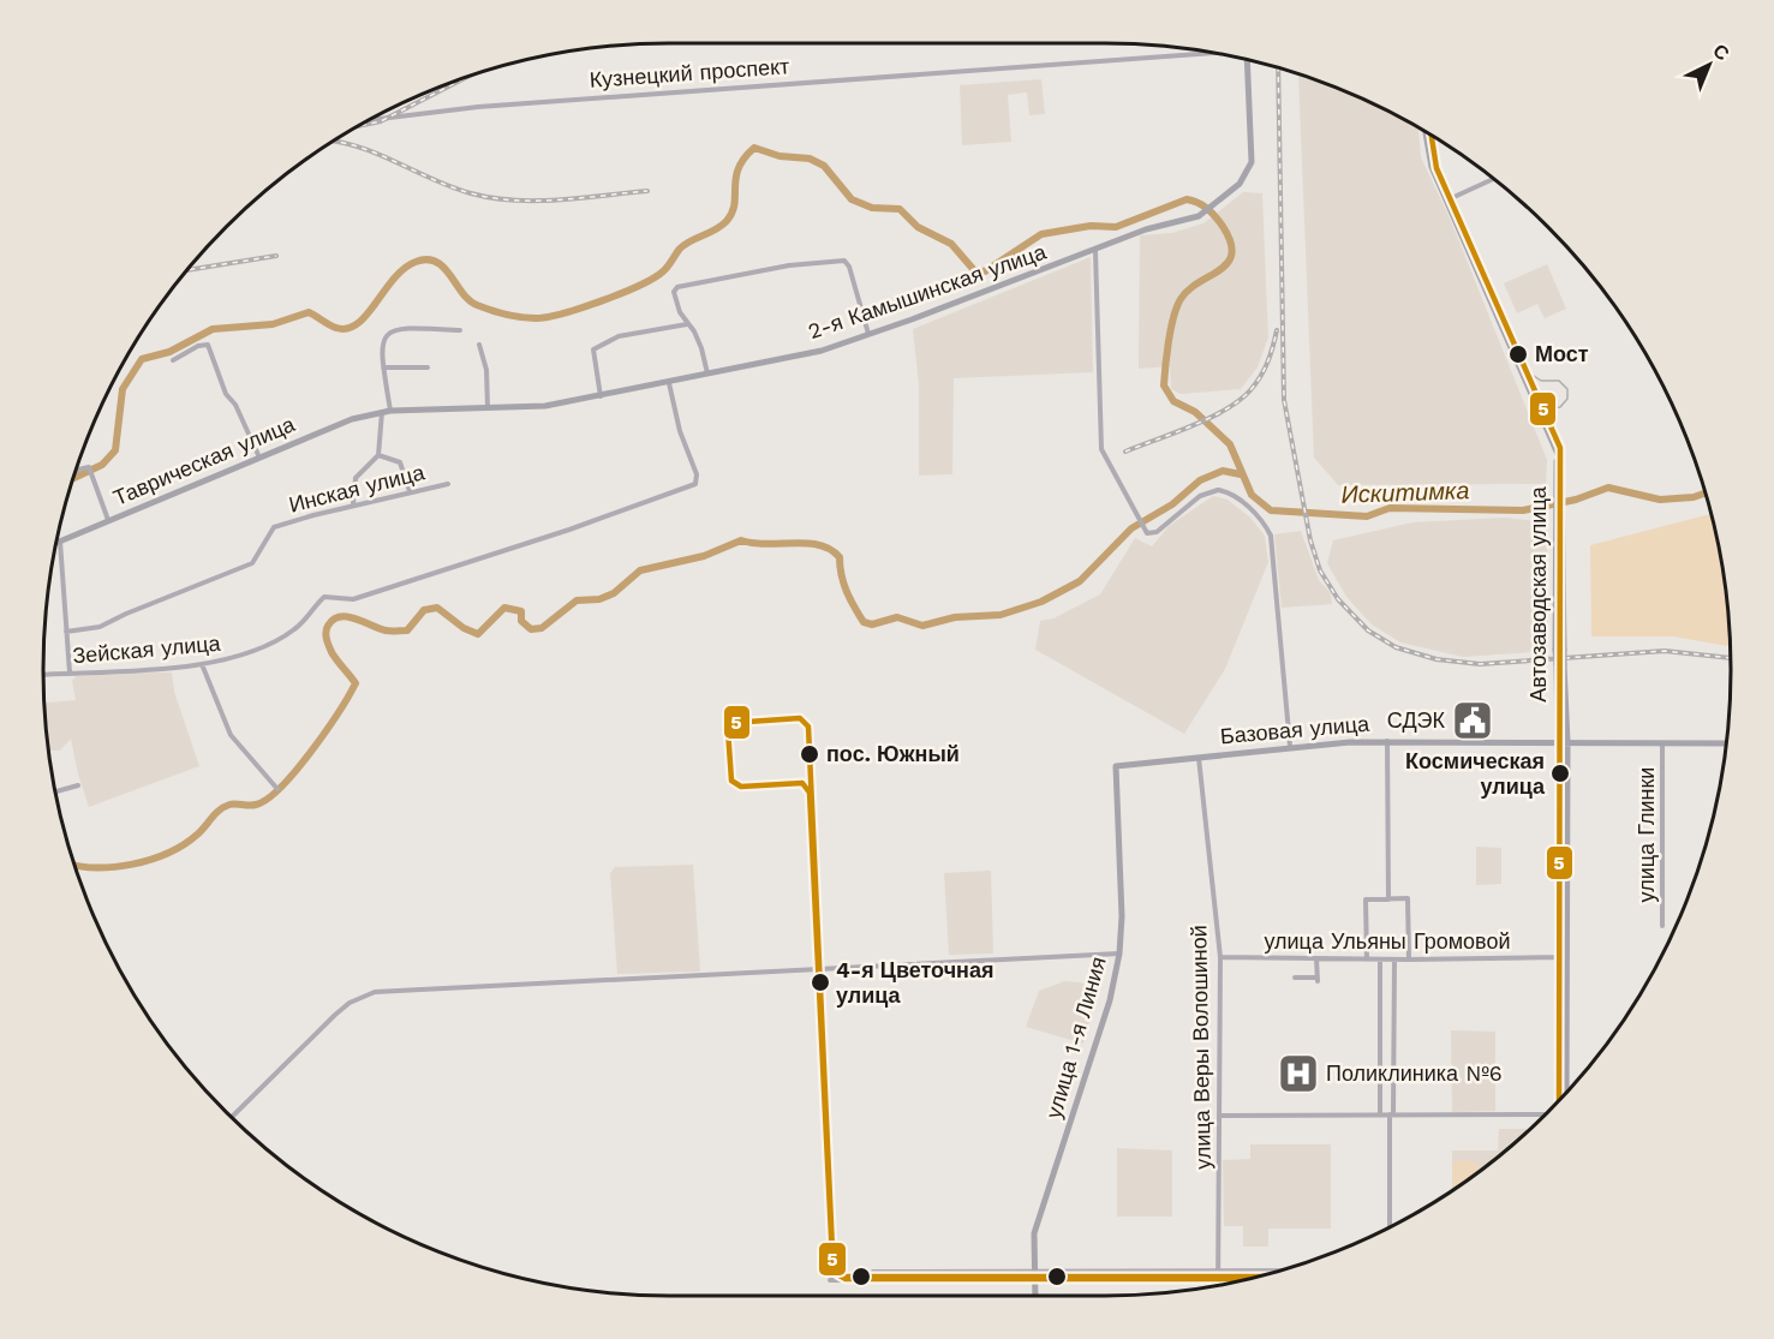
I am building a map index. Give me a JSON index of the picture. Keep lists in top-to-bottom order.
{
  "streets": {
    "main road": [
      "2-я Камышинская улица",
      "Таврическая улица",
      "Автозаводская улица",
      "Базовая улица",
      "улица 1-я Линия"
    ],
    "street": [
      "Кузнецкий проспект",
      "Инская улица",
      "Зейская улица",
      "улица Глинки",
      "улица Ульяны Громовой",
      "улица Веры Волошиной"
    ]
  },
  "crossings": [
    ["2-я Камышинская улица", "Таврическая улица"],
    ["2-я Камышинская улица", "Зейская улица"],
    ["Автозаводская улица", "Базовая улица"],
    ["Базовая улица", "улица Глинки"],
    ["Базовая улица", "улица 1-я Линия"],
    ["Базовая улица", "улица Веры Волошиной"],
    ["улица Ульяны Громовой", "улица Веры Волошиной"]
  ],
  "water": ["Искитимка"],
  "places": {
    "other": [
      "Мост",
      "пос. Южный",
      "Космическая улица",
      "4-я Цветочная улица"
    ],
    "public building": ["СДЭК"],
    "hospital": ["Поликлиника №6"]
  },
  "lines": ["transit line 5"],
  "north": "top right"
}
